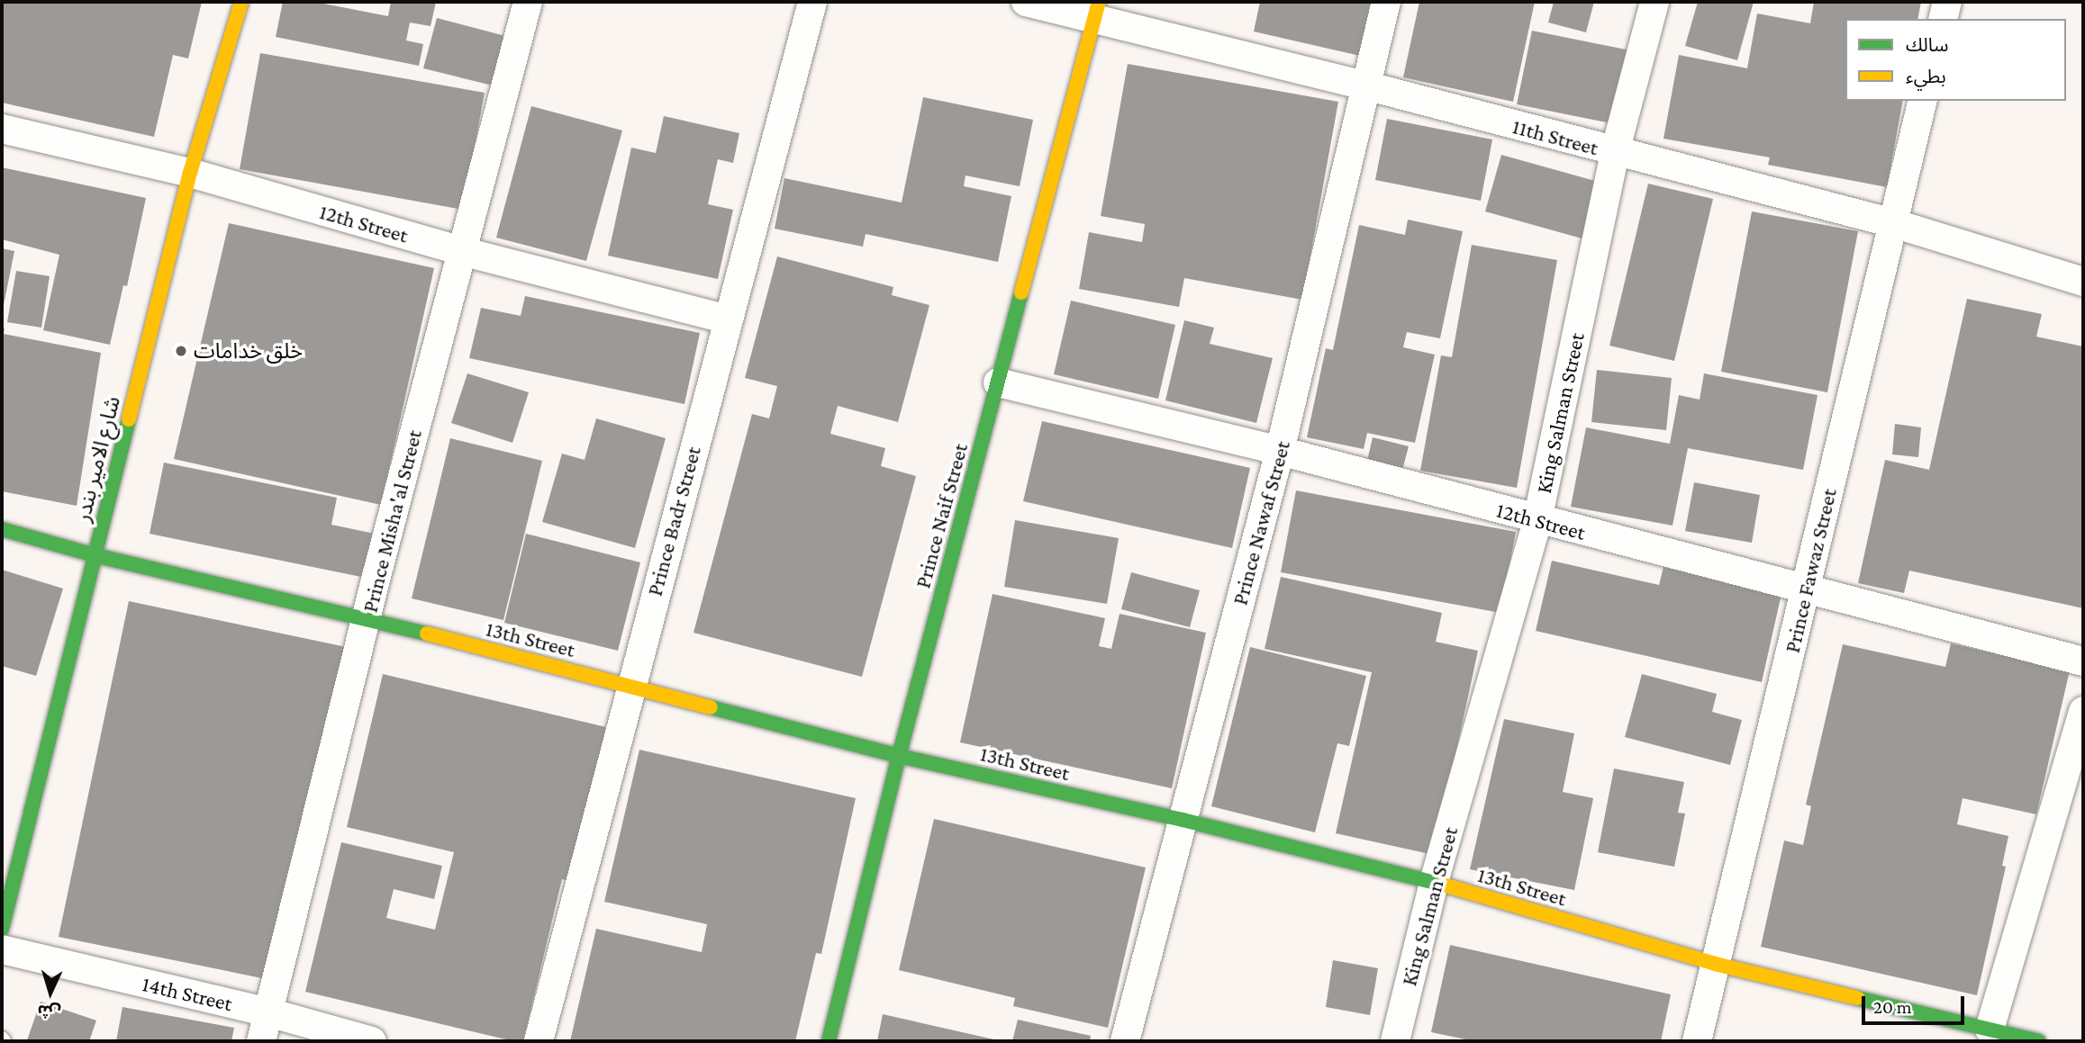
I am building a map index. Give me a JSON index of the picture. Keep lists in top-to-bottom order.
{
  "streets": {
    "street": [
      "11th Street",
      "12th Street",
      "King Salman Street",
      "شارع الامير بندر",
      "Prince Naif Street",
      "Prince Misha'al Street",
      "Prince Badr Street",
      "Prince Nawaf Street",
      "Prince Fawaz Street",
      "13th Street",
      "14th Street"
    ]
  },
  "crossings": [
    ["11th Street", "King Salman Street"],
    ["11th Street", "Prince Naif Street"],
    ["11th Street", "Prince Nawaf Street"],
    ["11th Street", "Prince Fawaz Street"],
    ["12th Street", "King Salman Street"],
    ["12th Street", "شارع الامير بندر"],
    ["12th Street", "Prince Naif Street"],
    ["12th Street", "Prince Misha'al Street"],
    ["12th Street", "Prince Badr Street"],
    ["12th Street", "Prince Nawaf Street"],
    ["12th Street", "Prince Fawaz Street"],
    ["King Salman Street", "13th Street"],
    ["شارع الامير بندر", "13th Street"],
    ["Prince Naif Street", "13th Street"],
    ["Prince Misha'al Street", "13th Street"],
    ["Prince Misha'al Street", "14th Street"],
    ["Prince Badr Street", "13th Street"],
    ["Prince Nawaf Street", "13th Street"],
    ["Prince Fawaz Street", "13th Street"]
  ],
  "places": ["خلق خدامات"],
  "legend": ["سالك", "بطيء"],
  "scale_bar": "20 m",
  "north": "bottom"
}
